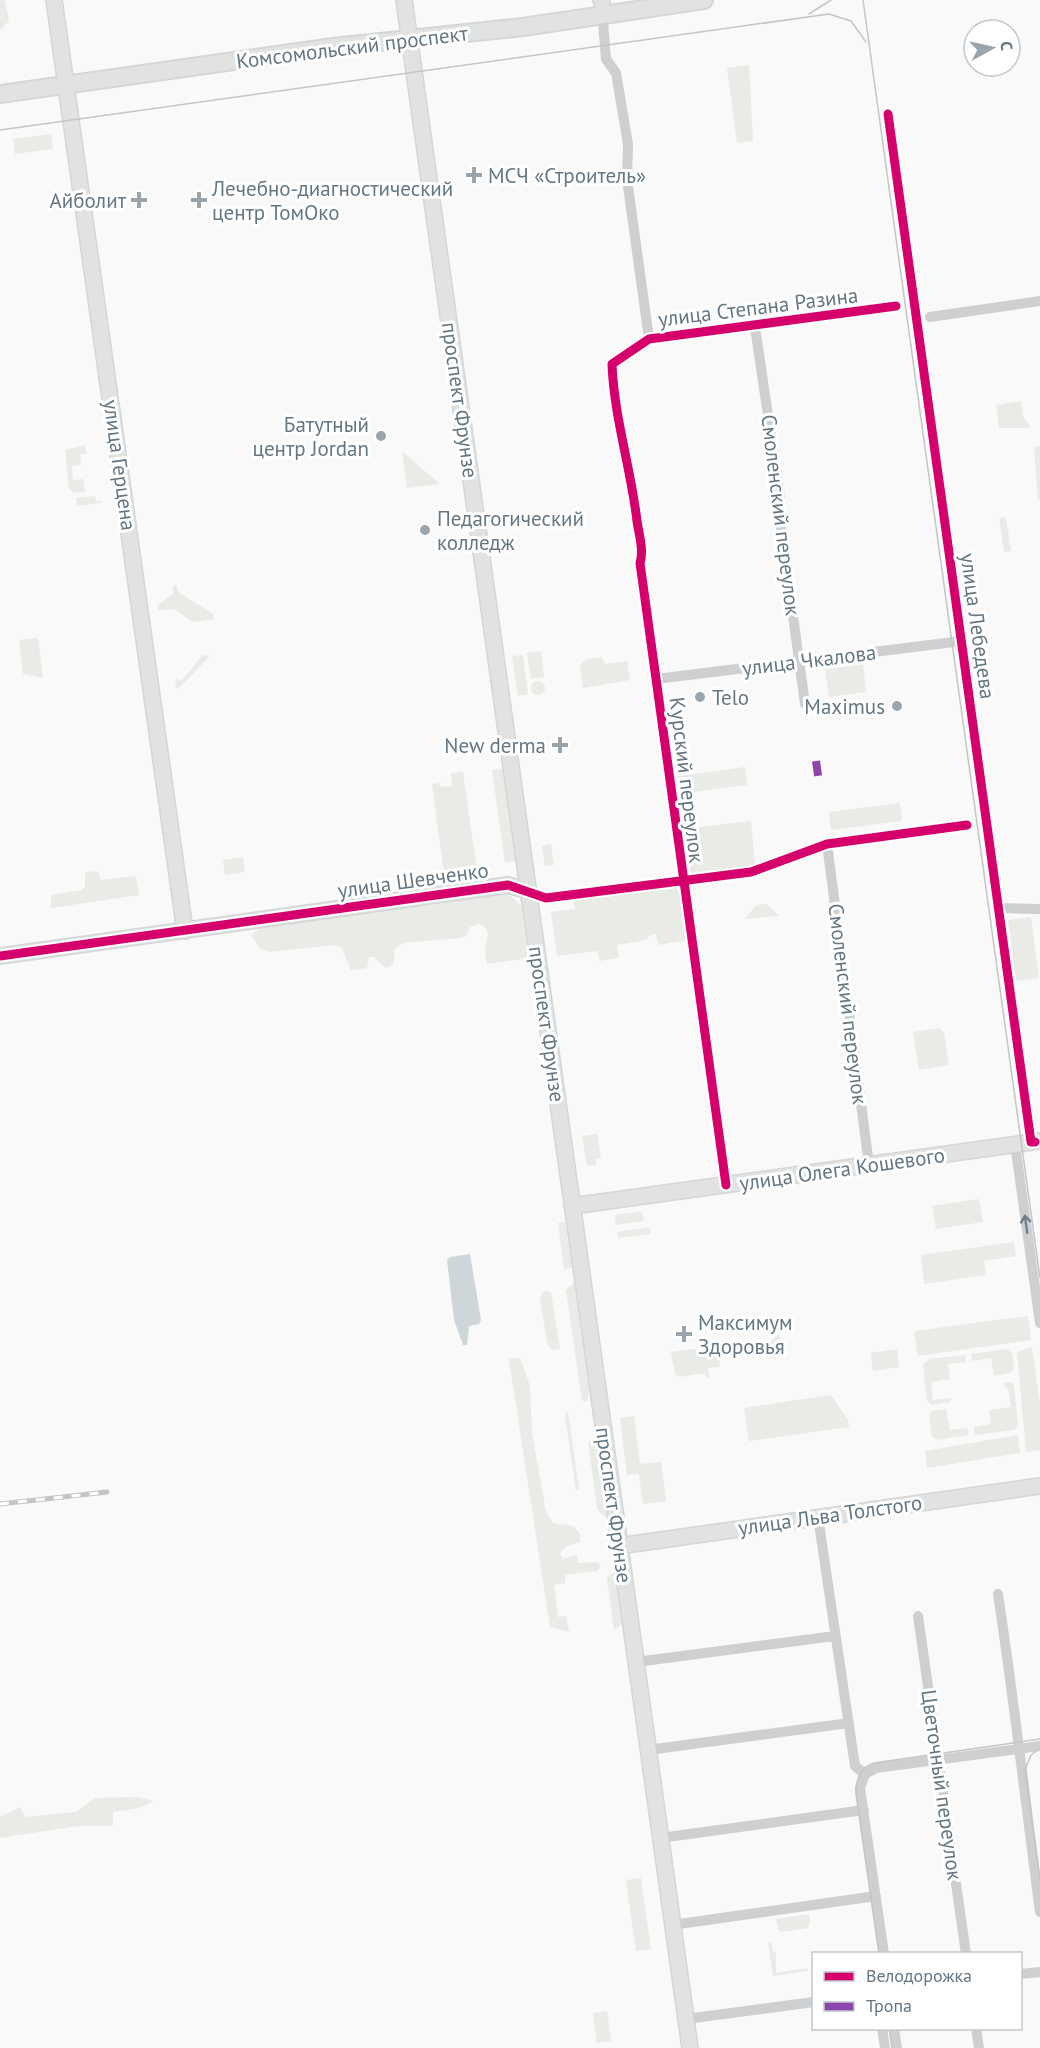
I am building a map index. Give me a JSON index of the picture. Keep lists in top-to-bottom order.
{
  "streets": {
    "main road": ["Комсомольский проспект"],
    "street": [
      "улица Степана Разина",
      "проспект Фрунзе",
      "улица Герцена",
      "Смоленский переулок",
      "улица Лебедева",
      "улица Чкалова",
      "Курский переулок",
      "улица Шевченко",
      "улица Олега Кошевого",
      "улица Льва Толстого",
      "Цветочный переулок"
    ]
  },
  "crossings": [
    ["Комсомольский проспект", "проспект Фрунзе"],
    ["Комсомольский проспект", "улица Герцена"],
    ["улица Степана Разина", "Смоленский переулок"],
    ["улица Степана Разина", "Курский переулок"],
    ["проспект Фрунзе", "улица Шевченко"],
    ["проспект Фрунзе", "улица Олега Кошевого"],
    ["проспект Фрунзе", "улица Льва Толстого"],
    ["улица Герцена", "улица Шевченко"],
    ["Смоленский переулок", "улица Чкалова"],
    ["Смоленский переулок", "улица Шевченко"],
    ["Смоленский переулок", "улица Олега Кошевого"],
    ["улица Лебедева", "улица Чкалова"],
    ["улица Лебедева", "улица Олега Кошевого"],
    ["улица Чкалова", "Курский переулок"],
    ["Курский переулок", "улица Шевченко"],
    ["Курский переулок", "улица Олега Кошевого"]
  ],
  "places": {
    "health": [
      "МСЧ «Строитель»",
      "Айболит",
      "Лечебно-диагностический центр ТомОко",
      "New derma",
      "Максимум Здоровья"
    ],
    "other": [
      "Батутный центр Jordan",
      "Педагогический колледж",
      "Telo",
      "Maximus"
    ]
  },
  "legend": ["Велодорожка", "Тропа"],
  "north": "right"
}
